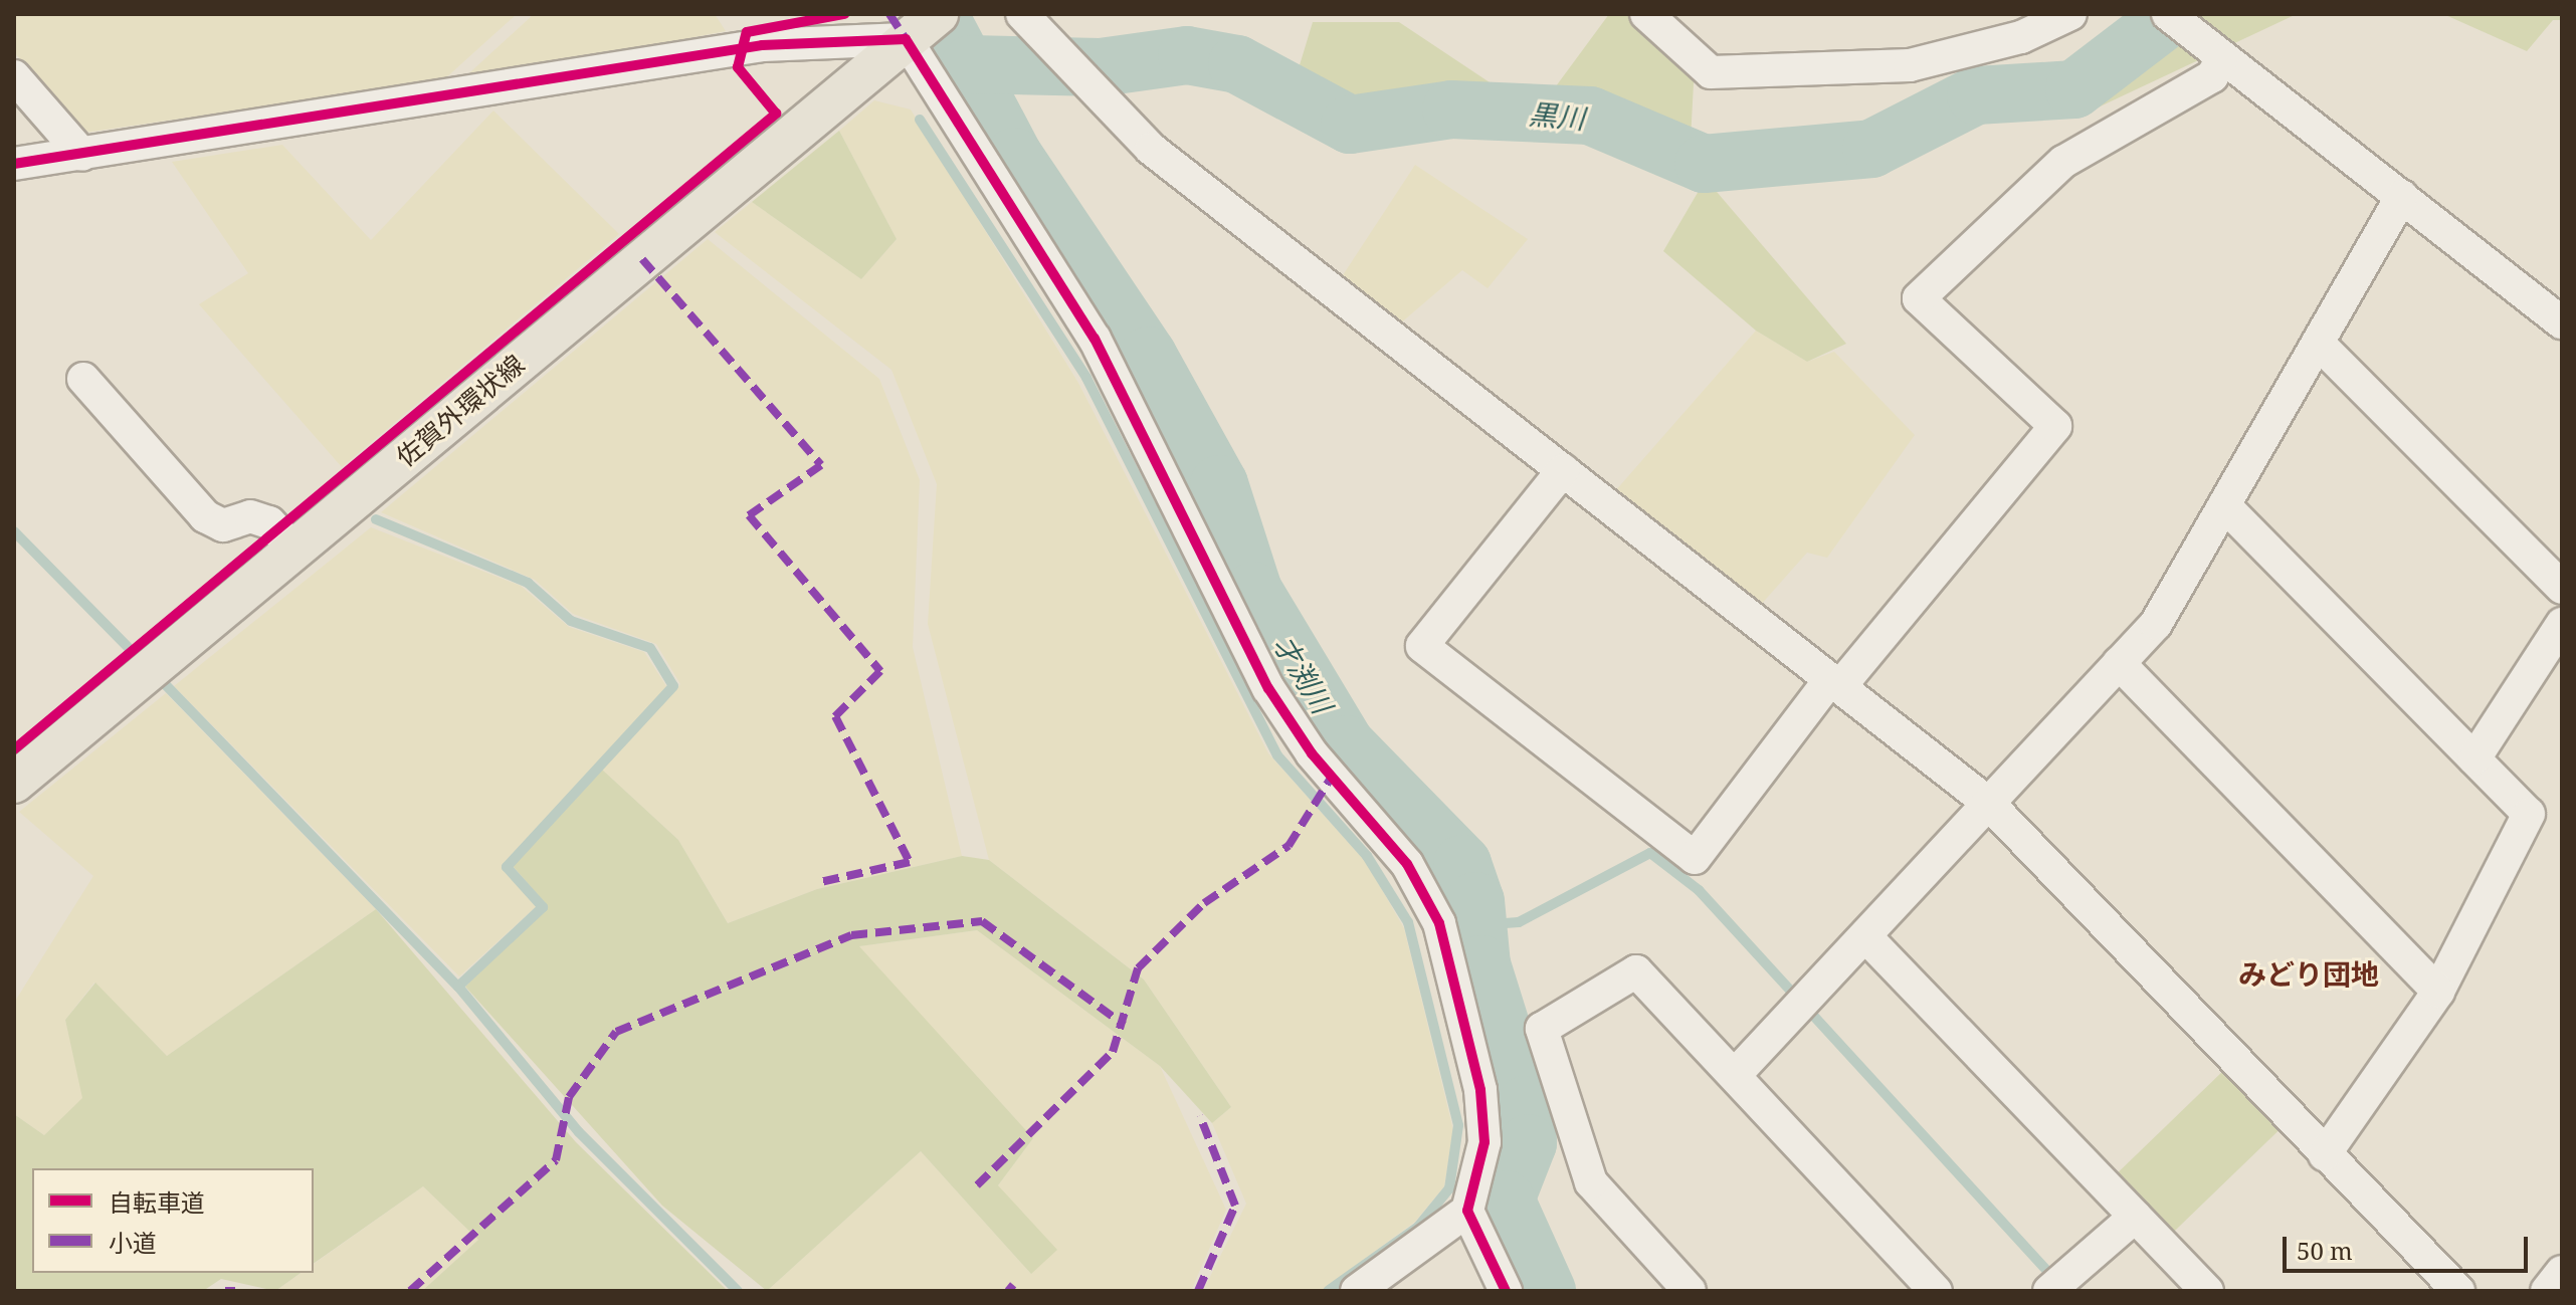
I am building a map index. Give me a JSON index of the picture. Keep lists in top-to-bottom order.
{
  "streets": {
    "main road": ["佐賀外環状線"]
  },
  "districts": ["みどり団地"],
  "water": ["黒川", "才渕川"],
  "legend": ["自転車道", "小道"],
  "scale_bar": "50 m"
}
